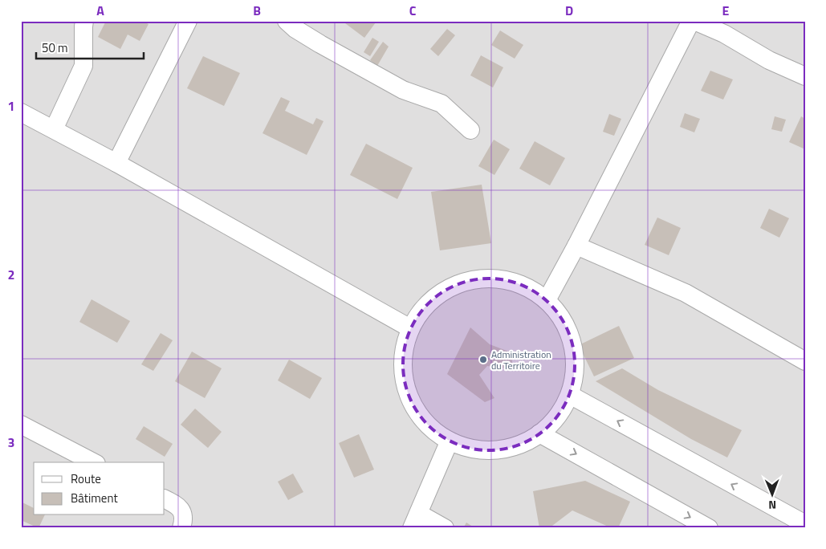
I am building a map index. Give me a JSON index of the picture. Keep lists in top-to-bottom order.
{
  "places": ["Administration du Territoire"],
  "legend": ["Route", "Bâtiment"],
  "scale_bar": "50 m",
  "north": "bottom",
  "grid": {
    "columns": [
      "A",
      "B",
      "C",
      "D",
      "E"
    ],
    "rows": ["1", "2", "3"]
  }
}
